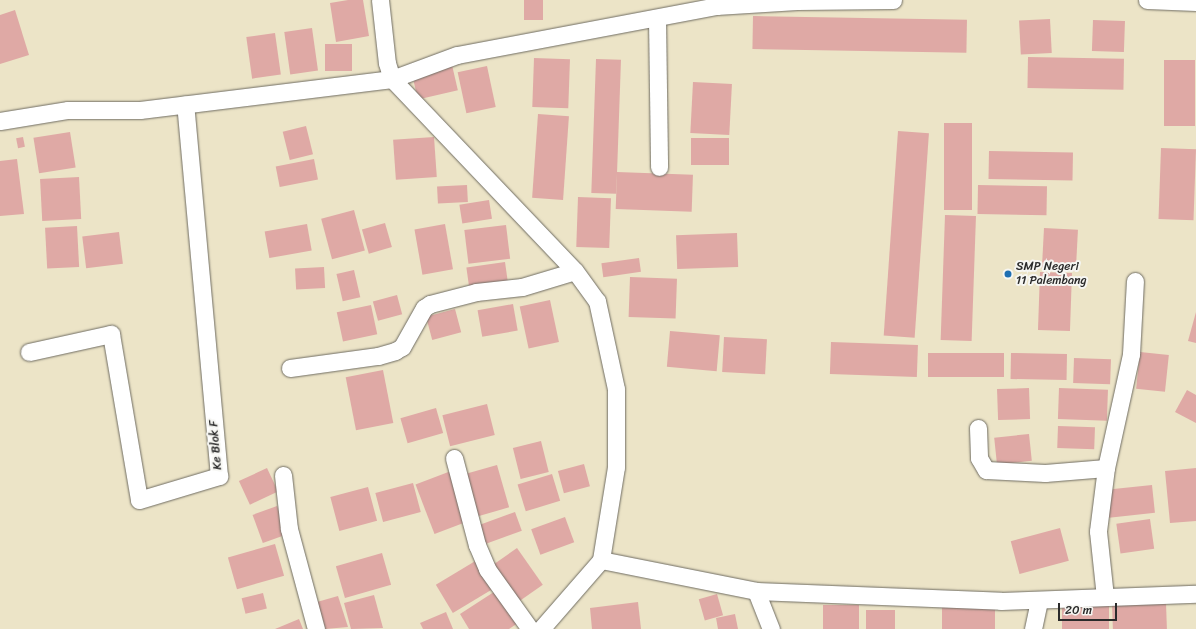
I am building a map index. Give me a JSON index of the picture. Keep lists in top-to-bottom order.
{
  "streets": {
    "street": ["Ke Blok F"]
  },
  "places": ["SMP Negeri 11 Palembang"],
  "scale_bar": "20 m"
}
